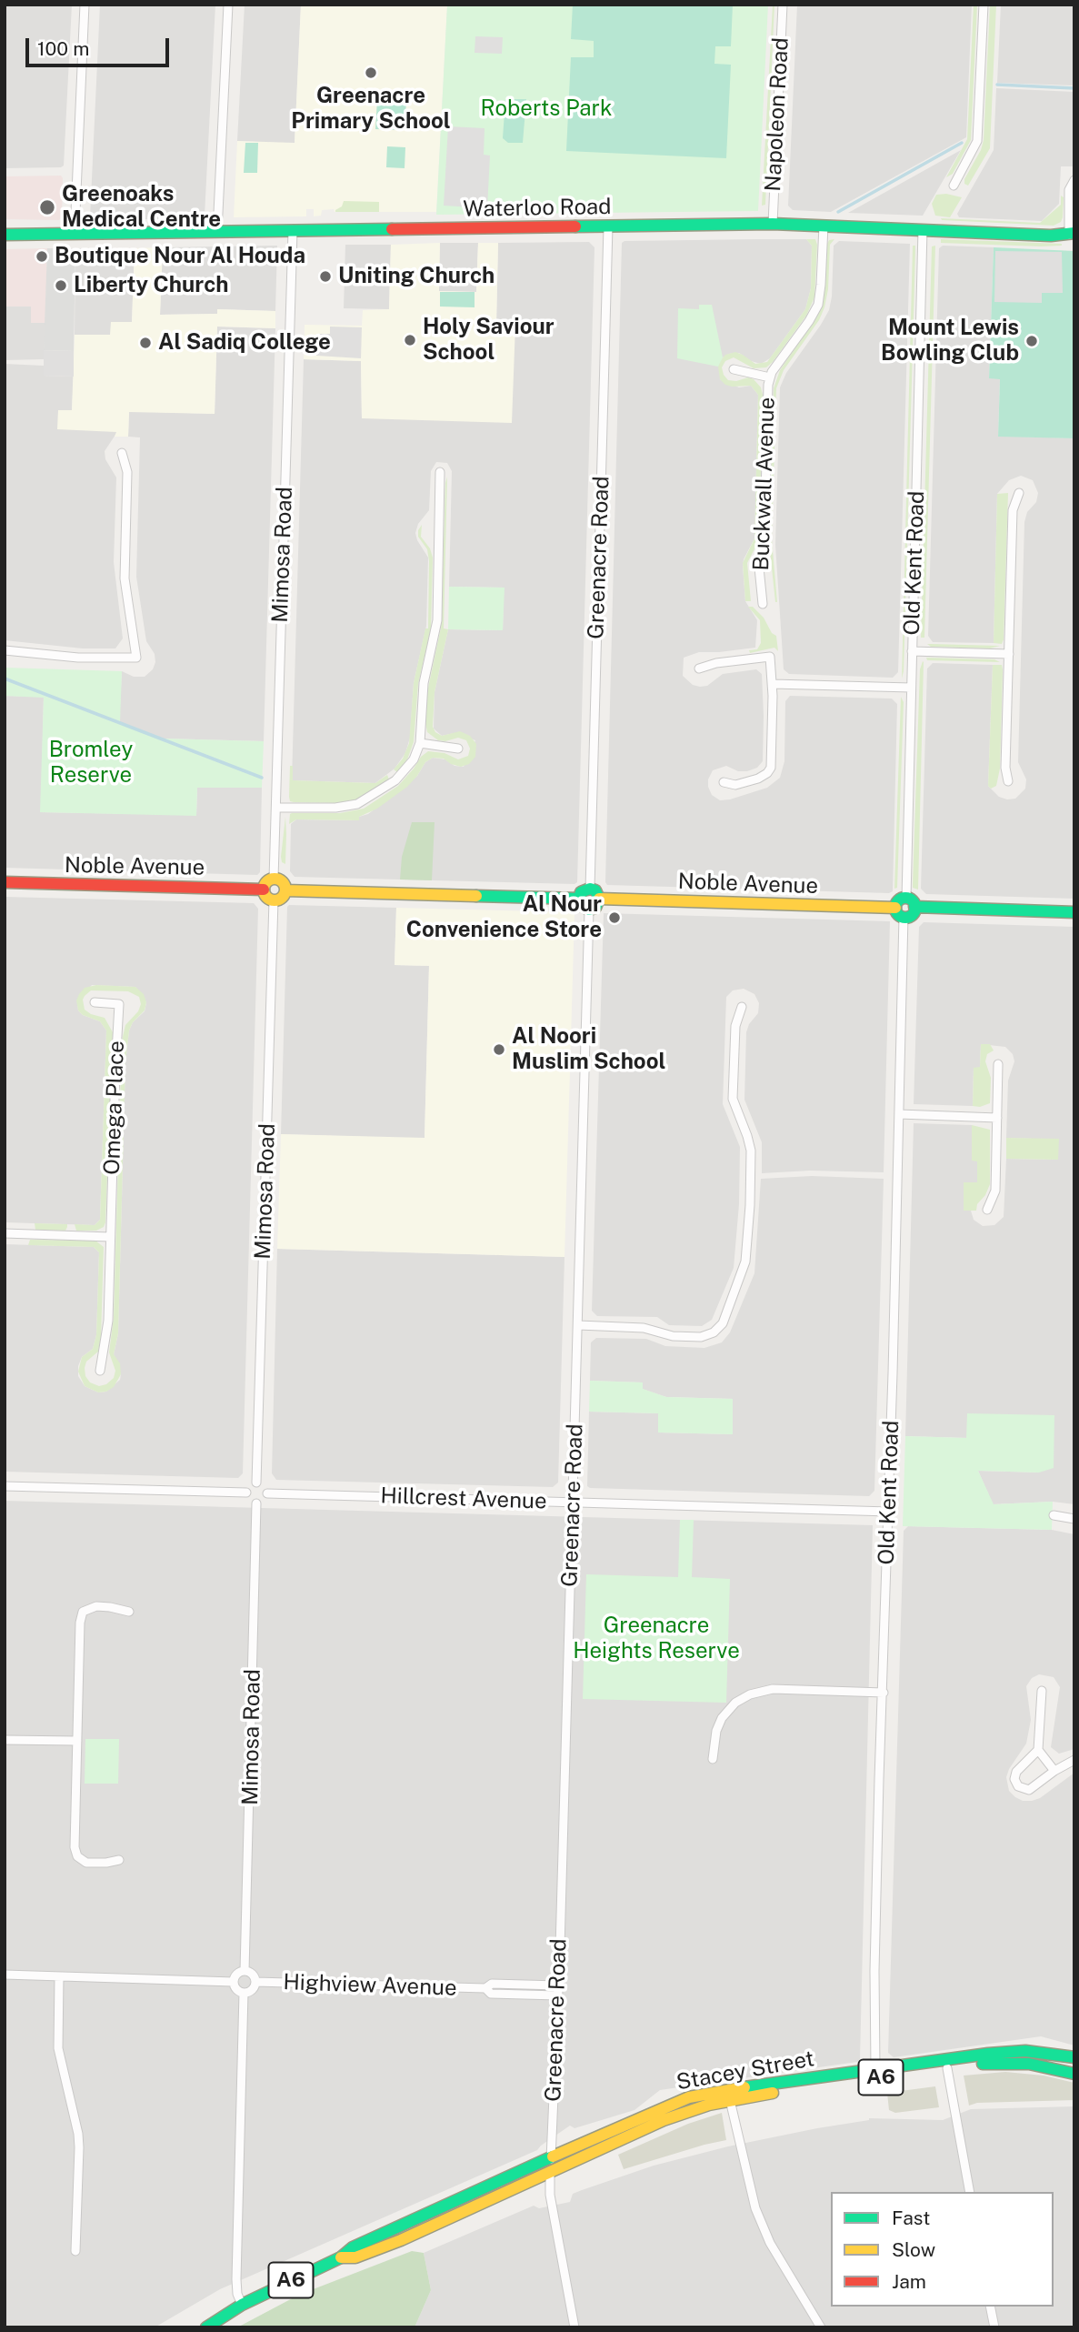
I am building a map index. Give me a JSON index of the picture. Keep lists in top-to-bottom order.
{
  "streets": {
    "main road": [
      "Waterloo Road",
      "Noble Avenue",
      "Stacey Street",
      "A6"
    ],
    "street": [
      "Napoleon Road",
      "Buckwall Avenue",
      "Mimosa Road",
      "Greenacre Road",
      "Old Kent Road",
      "Omega Place",
      "Hillcrest Avenue",
      "Highview Avenue"
    ]
  },
  "crossings": [
    ["Napoleon Road", "Waterloo Road"],
    ["Waterloo Road", "Buckwall Avenue"],
    ["Waterloo Road", "Mimosa Road"],
    ["Waterloo Road", "Greenacre Road"],
    ["Waterloo Road", "Old Kent Road"],
    ["Mimosa Road", "Noble Avenue"],
    ["Mimosa Road", "Hillcrest Avenue"],
    ["Mimosa Road", "Highview Avenue"],
    ["Greenacre Road", "Noble Avenue"],
    ["Greenacre Road", "Hillcrest Avenue"],
    ["Greenacre Road", "Highview Avenue"],
    ["Greenacre Road", "Stacey Street"],
    ["Old Kent Road", "Noble Avenue"],
    ["Old Kent Road", "Hillcrest Avenue"],
    ["Old Kent Road", "Stacey Street"]
  ],
  "parks": ["Roberts Park", "Bromley Reserve", "Greenacre Heights Reserve"],
  "places": [
    "Greenacre Primary School",
    "Greenoaks Medical Centre",
    "Boutique Nour Al Houda",
    "Uniting Church",
    "Liberty Church",
    "Holy Saviour School",
    "Mount Lewis Bowling Club",
    "Al Sadiq College",
    "Al Nour Convenience Store",
    "Al Noori Muslim School"
  ],
  "legend": ["Fast", "Slow", "Jam"],
  "scale_bar": "100 m"
}
